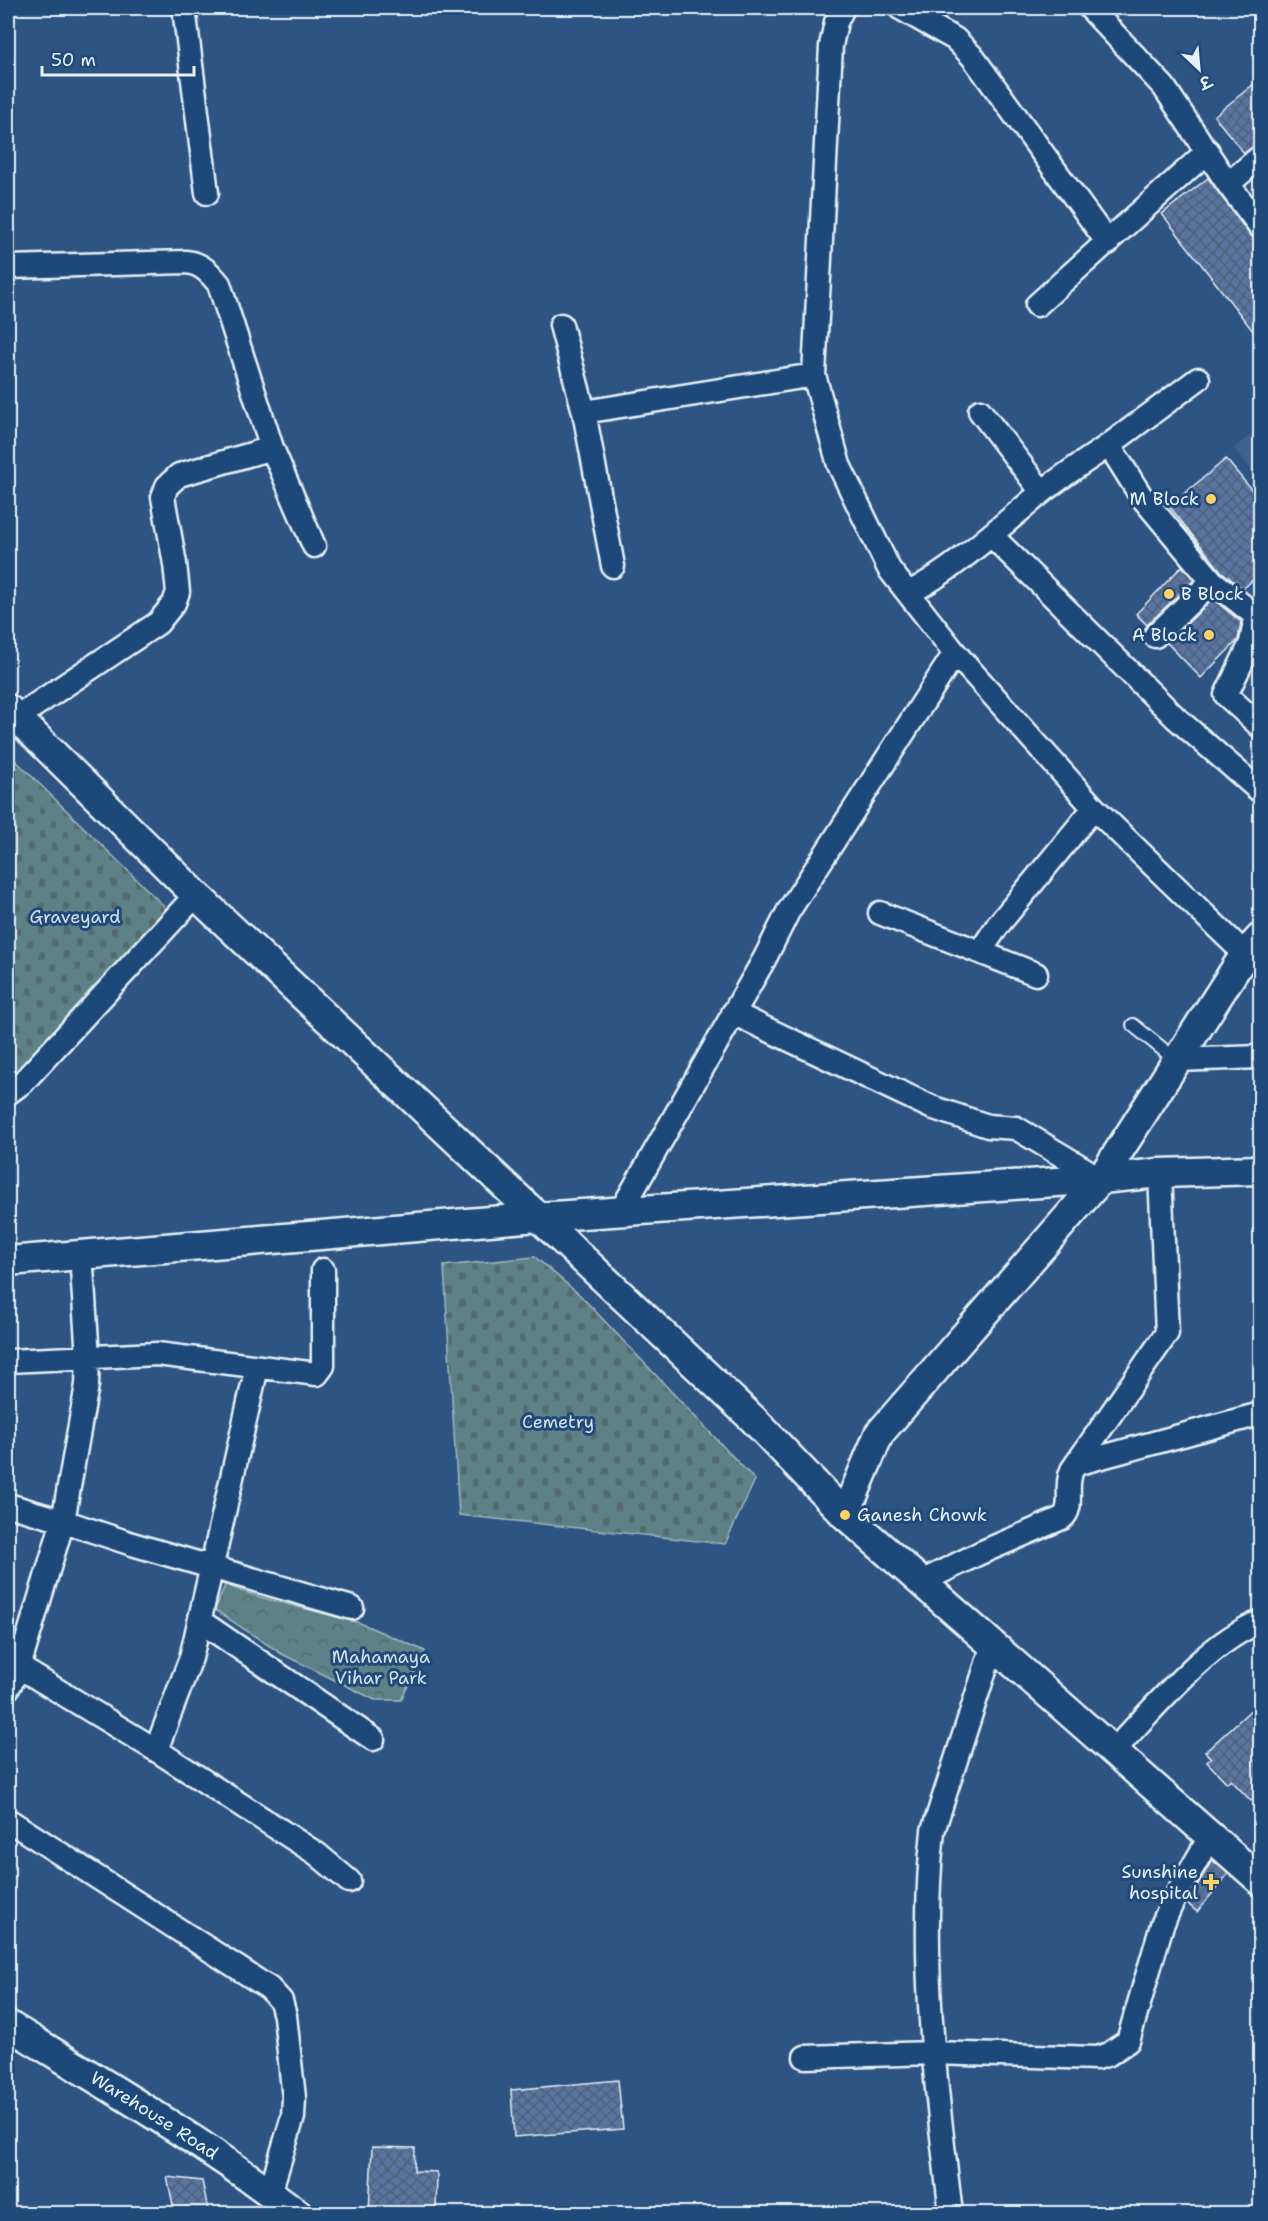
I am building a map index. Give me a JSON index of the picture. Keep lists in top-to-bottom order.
{
  "streets": {
    "street": ["Warehouse Road"]
  },
  "parks": ["Graveyard", "Cemetry", "Mahamaya Vihar Park"],
  "places": {
    "other": [
      "M Block",
      "B Block",
      "A Block",
      "Ganesh Chowk"
    ],
    "health": ["Sunshine hospital"]
  },
  "scale_bar": "50 m",
  "north": "bottom right"
}
